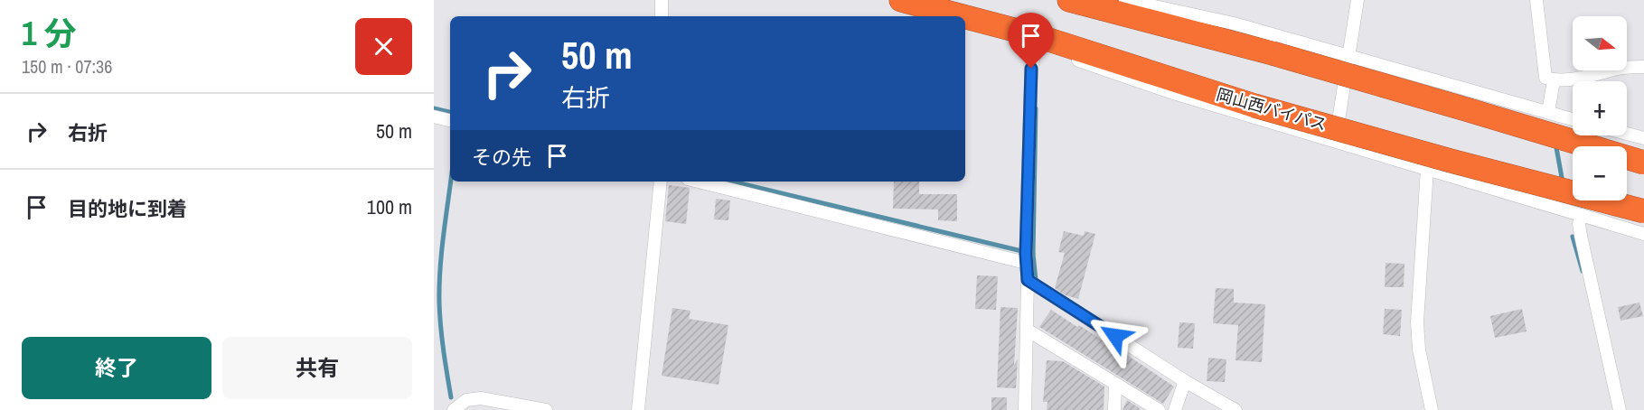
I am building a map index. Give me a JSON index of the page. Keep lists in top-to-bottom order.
{
  "streets": {
    "highway": ["岡山西バイパス"]
  },
  "north": "right",
  "page": {
    "heading": ["1 分", "150 m · 07:36"],
    "map_buttons": ["+", "−"],
    "turn": ["50 m", "右折"],
    "list": [
      {
        "name": "右折",
        "value": "50 m"
      },
      {
        "name": "目的地に到着",
        "value": "100 m"
      }
    ],
    "then": "その先",
    "buttons": ["終了", "共有"]
  }
}
